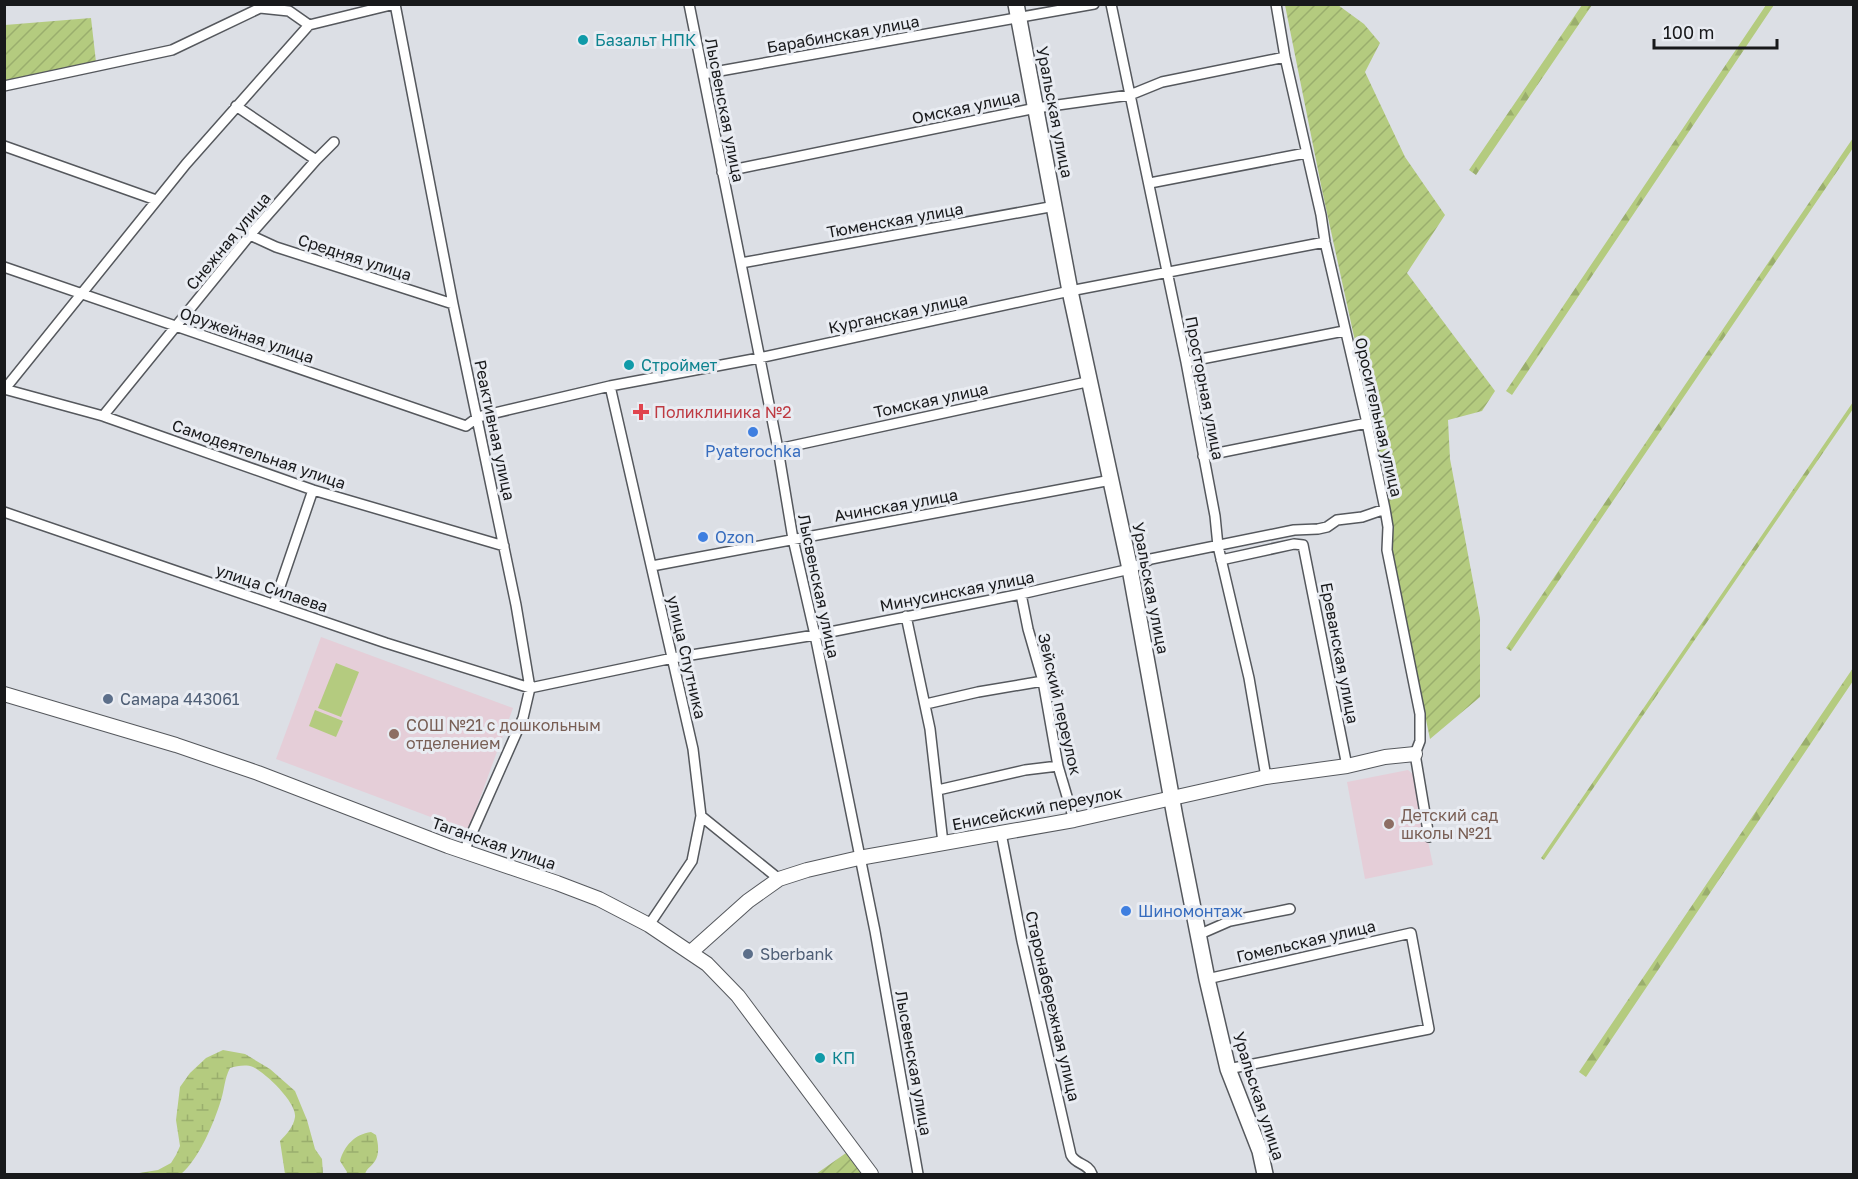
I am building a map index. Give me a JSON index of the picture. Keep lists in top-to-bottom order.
{
  "streets": {
    "main road": ["Уральская улица", "Енисейский переулок", "Таганская улица"],
    "street": [
      "Барабинская улица",
      "Омская улица",
      "Лысвенская улица",
      "Тюменская улица",
      "Снежная улица",
      "Средняя улица",
      "Курганская улица",
      "Оружейная улица",
      "Просторная улица",
      "Томская улица",
      "Оросительная улица",
      "Реактивная улица",
      "Самодеятельная улица",
      "Ачинская улица",
      "улица Силаева",
      "Минусинская улица",
      "Ереванская улица",
      "улица Спутника",
      "Зейский переулок",
      "Гомельская улица",
      "Старонабережная улица"
    ]
  },
  "crossings": [
    ["Барабинская улица", "Лысвенская улица"],
    ["Барабинская улица", "Уральская улица"],
    ["Омская улица", "Лысвенская улица"],
    ["Омская улица", "Уральская улица"],
    ["Омская улица", "Просторная улица"],
    ["Омская улица", "Оросительная улица"],
    ["Лысвенская улица", "Тюменская улица"],
    ["Лысвенская улица", "Курганская улица"],
    ["Лысвенская улица", "Томская улица"],
    ["Лысвенская улица", "Ачинская улица"],
    ["Лысвенская улица", "Минусинская улица"],
    ["Лысвенская улица", "Енисейский переулок"],
    ["Уральская улица", "Тюменская улица"],
    ["Уральская улица", "Курганская улица"],
    ["Уральская улица", "Томская улица"],
    ["Уральская улица", "Ачинская улица"],
    ["Уральская улица", "Минусинская улица"],
    ["Уральская улица", "Енисейский переулок"],
    ["Уральская улица", "Гомельская улица"],
    ["Снежная улица", "Средняя улица"],
    ["Снежная улица", "Оружейная улица"],
    ["Снежная улица", "Самодеятельная улица"],
    ["Средняя улица", "Реактивная улица"],
    ["Курганская улица", "Оружейная улица"],
    ["Курганская улица", "Просторная улица"],
    ["Курганская улица", "Оросительная улица"],
    ["Курганская улица", "Реактивная улица"],
    ["Курганская улица", "улица Спутника"],
    ["Оружейная улица", "Реактивная улица"],
    ["Просторная улица", "Минусинская улица"],
    ["Просторная улица", "Ереванская улица"],
    ["Просторная улица", "Енисейский переулок"],
    ["Оросительная улица", "Минусинская улица"],
    ["Оросительная улица", "Енисейский переулок"],
    ["Реактивная улица", "Самодеятельная улица"],
    ["Реактивная улица", "улица Силаева"],
    ["Реактивная улица", "Минусинская улица"],
    ["Реактивная улица", "Таганская улица"],
    ["Ачинская улица", "улица Спутника"],
    ["улица Силаева", "Минусинская улица"],
    ["Минусинская улица", "улица Спутника"],
    ["Минусинская улица", "Зейский переулок"],
    ["Ереванская улица", "Енисейский переулок"],
    ["улица Спутника", "Таганская улица"],
    ["Зейский переулок", "Енисейский переулок"],
    ["Енисейский переулок", "Таганская улица"],
    ["Енисейский переулок", "Старонабережная улица"]
  ],
  "places": {
    "other": [
      "Базальт НПК",
      "Строймет",
      "Pyaterochka",
      "Ozon",
      "Самара 443061",
      "СОШ №21 с дошкольным отделением",
      "Детский сад школы №21",
      "Шиномонтаж",
      "Sberbank",
      "КП"
    ],
    "health": ["Поликлиника №2"]
  },
  "scale_bar": "100 m"
}
